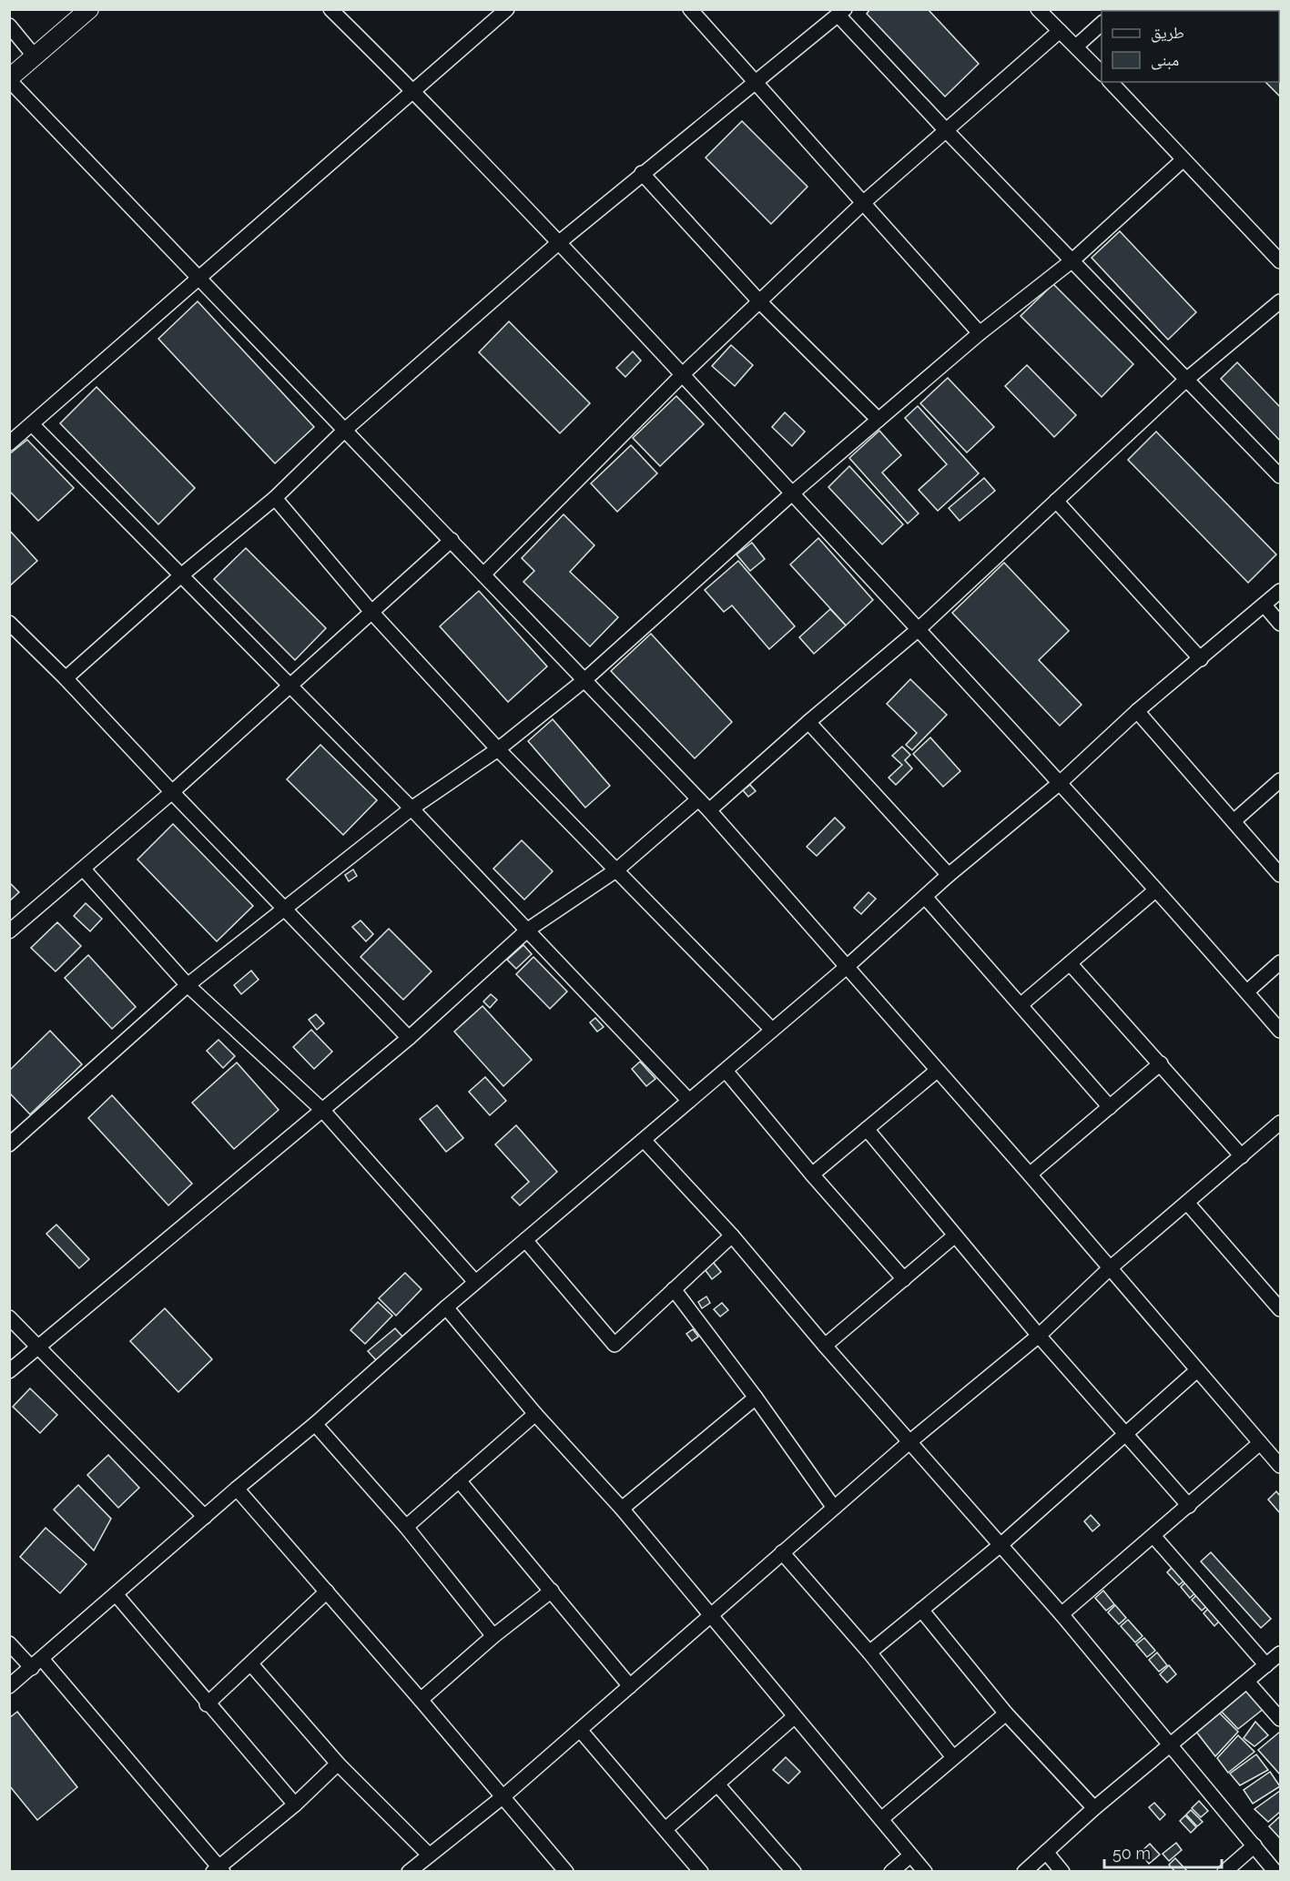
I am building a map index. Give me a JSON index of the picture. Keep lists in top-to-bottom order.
{
  "legend": ["طريق", "مبنى"],
  "scale_bar": "50 m"
}
